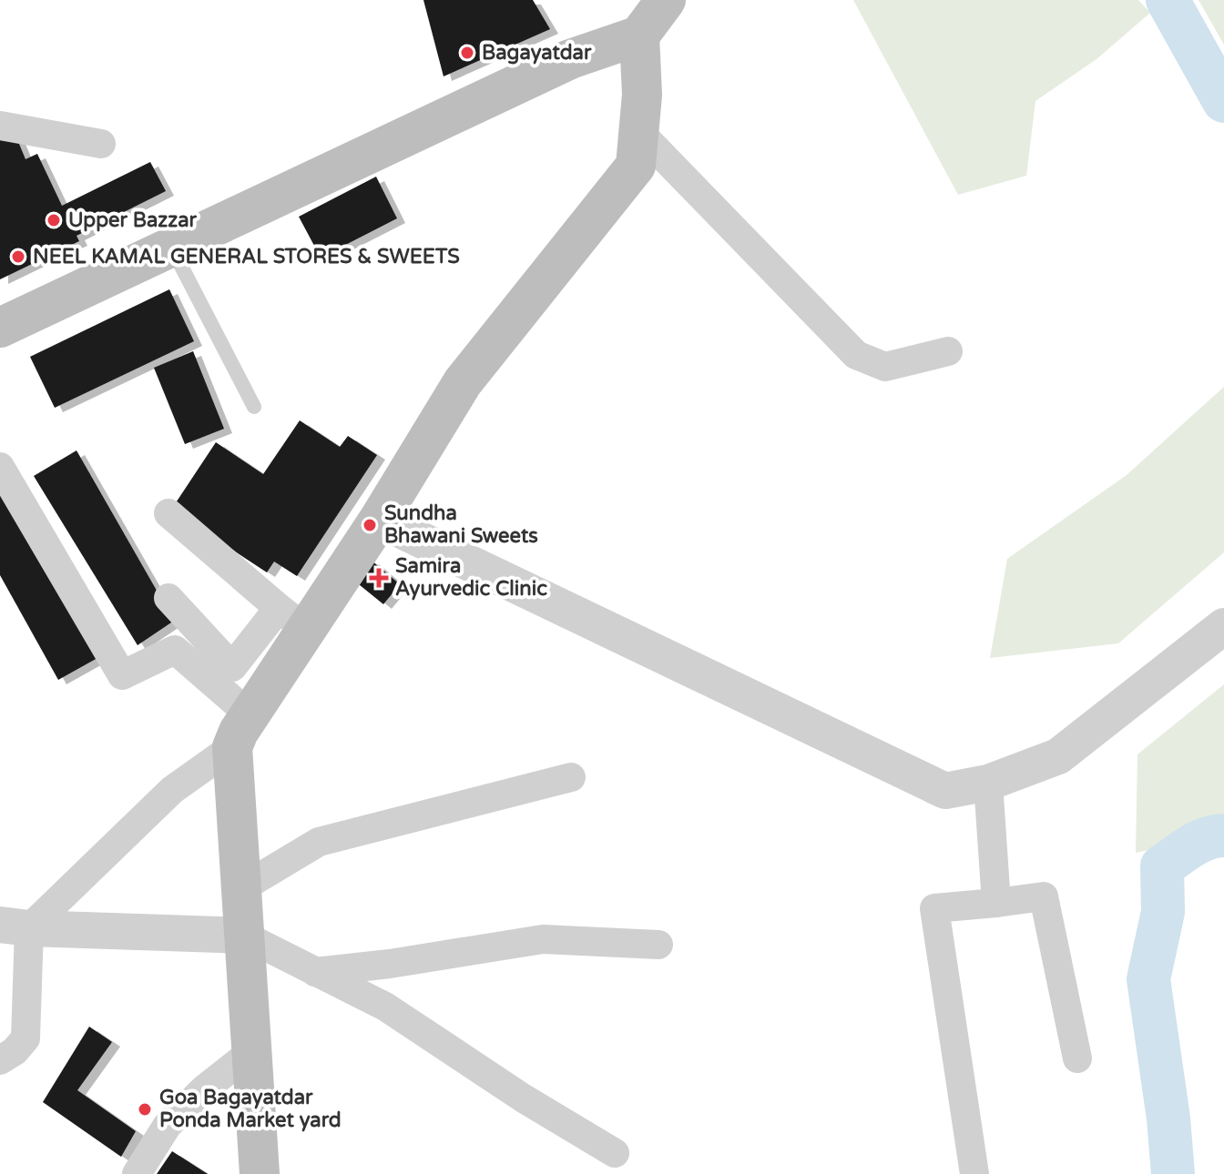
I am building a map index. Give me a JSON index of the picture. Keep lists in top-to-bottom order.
{
  "places": {
    "other": [
      "Bagayatdar",
      "Upper Bazzar",
      "NEEL KAMAL GENERAL STORES & SWEETS",
      "Sundha Bhawani Sweets",
      "Goa Bagayatdar Ponda Market yard"
    ],
    "health": ["Samira Ayurvedic Clinic"]
  }
}
